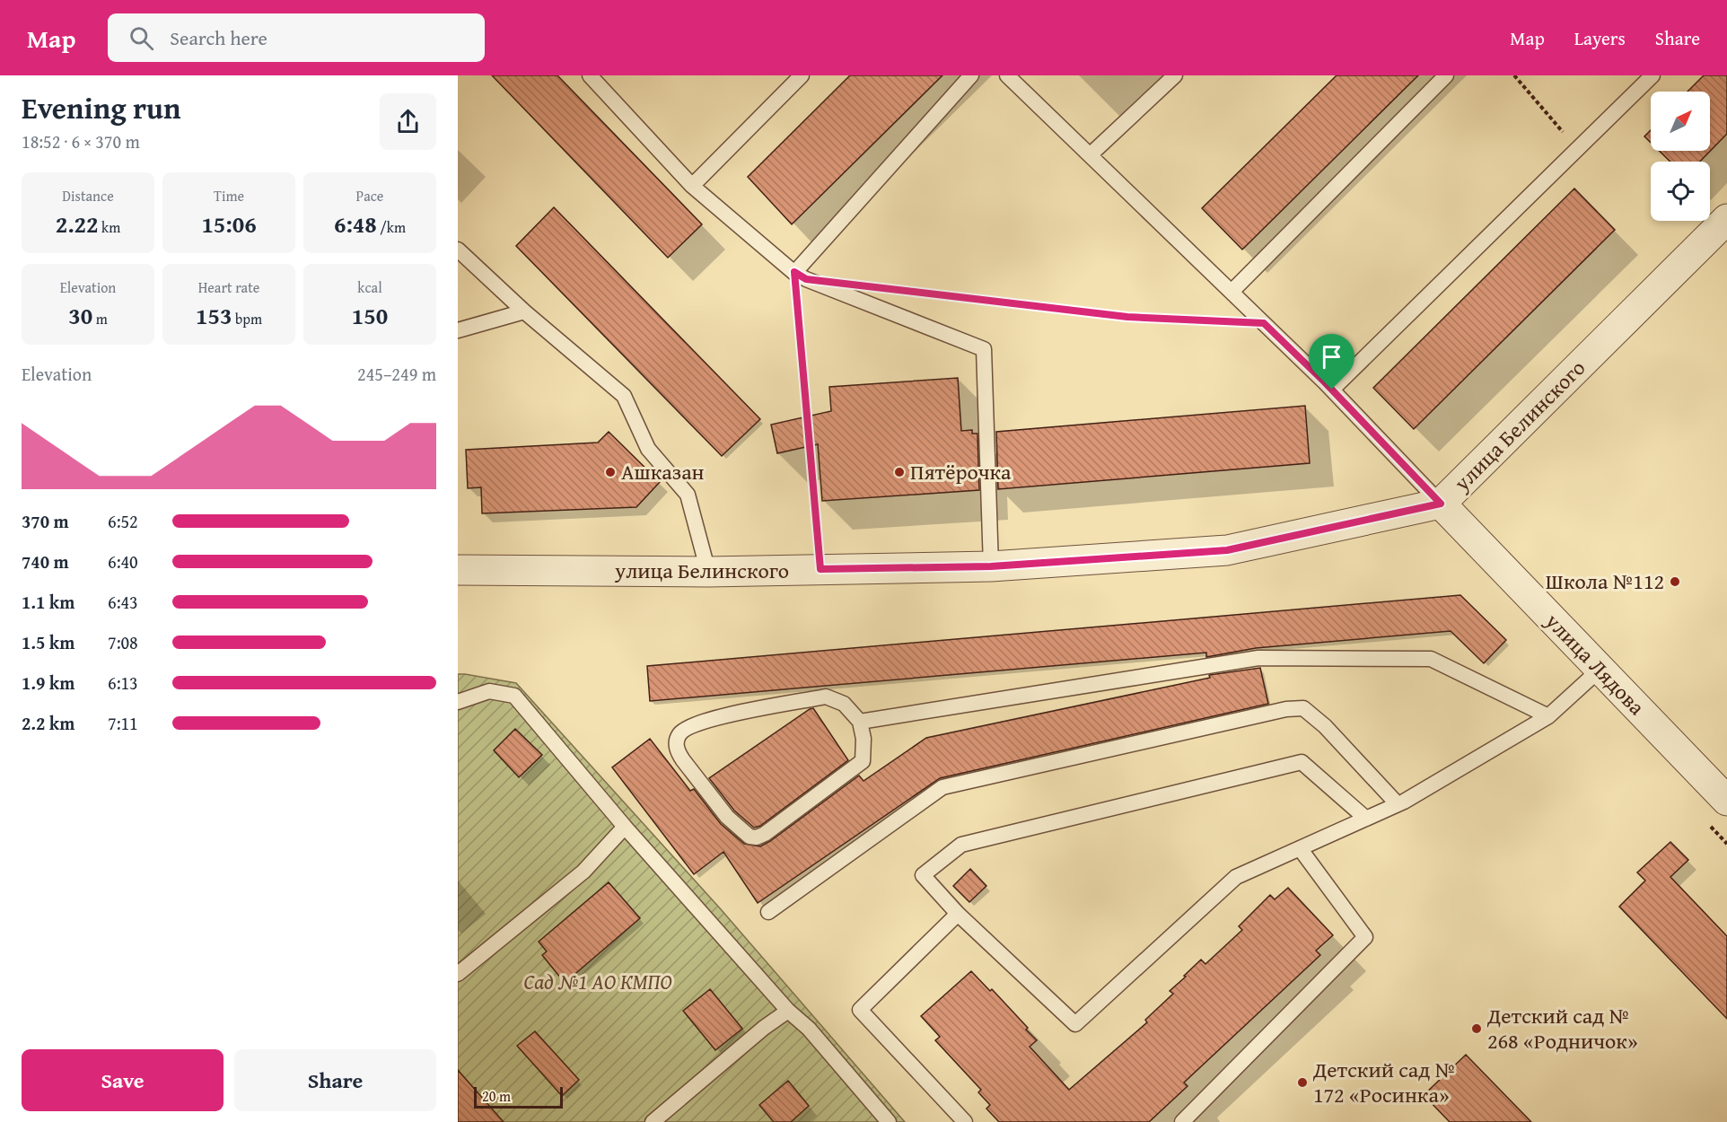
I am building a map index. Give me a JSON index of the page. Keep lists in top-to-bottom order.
{
  "streets": {
    "street": ["улица Белинского", "улица Лядова"]
  },
  "crossings": [
    ["улица Белинского", "улица Лядова"]
  ],
  "parks": ["Сад №1 АО КМПО"],
  "places": [
    "Ашказан",
    "Пятёрочка",
    "Школа №112",
    "Детский сад № 268 «Родничок»",
    "Детский сад № 172 «Росинка»"
  ],
  "scale_bar": "20 m",
  "north": "top right",
  "page": {
    "header": "Map",
    "search": "Search here",
    "nav": ["Map", "Layers", "Share"],
    "heading": ["Evening run", "18:52 · 6 × 370 m"],
    "stats": [
      ["Distance", "2.22 km"],
      ["Time", "15:06"],
      ["Pace", "6:48 /km"],
      ["Elevation", "30 m"],
      ["Heart rate", "153 bpm"],
      ["kcal", "150"]
    ],
    "chart": ["Elevation", "245–249 m"],
    "list": [
      {
        "name": "370 m",
        "note": "6:52"
      },
      {
        "name": "740 m",
        "note": "6:40"
      },
      {
        "name": "1.1 km",
        "note": "6:43"
      },
      {
        "name": "1.5 km",
        "note": "7:08"
      },
      {
        "name": "1.9 km",
        "note": "6:13"
      },
      {
        "name": "2.2 km",
        "note": "7:11"
      }
    ],
    "buttons": ["Save", "Share"],
    "scale": "20 m"
  }
}
